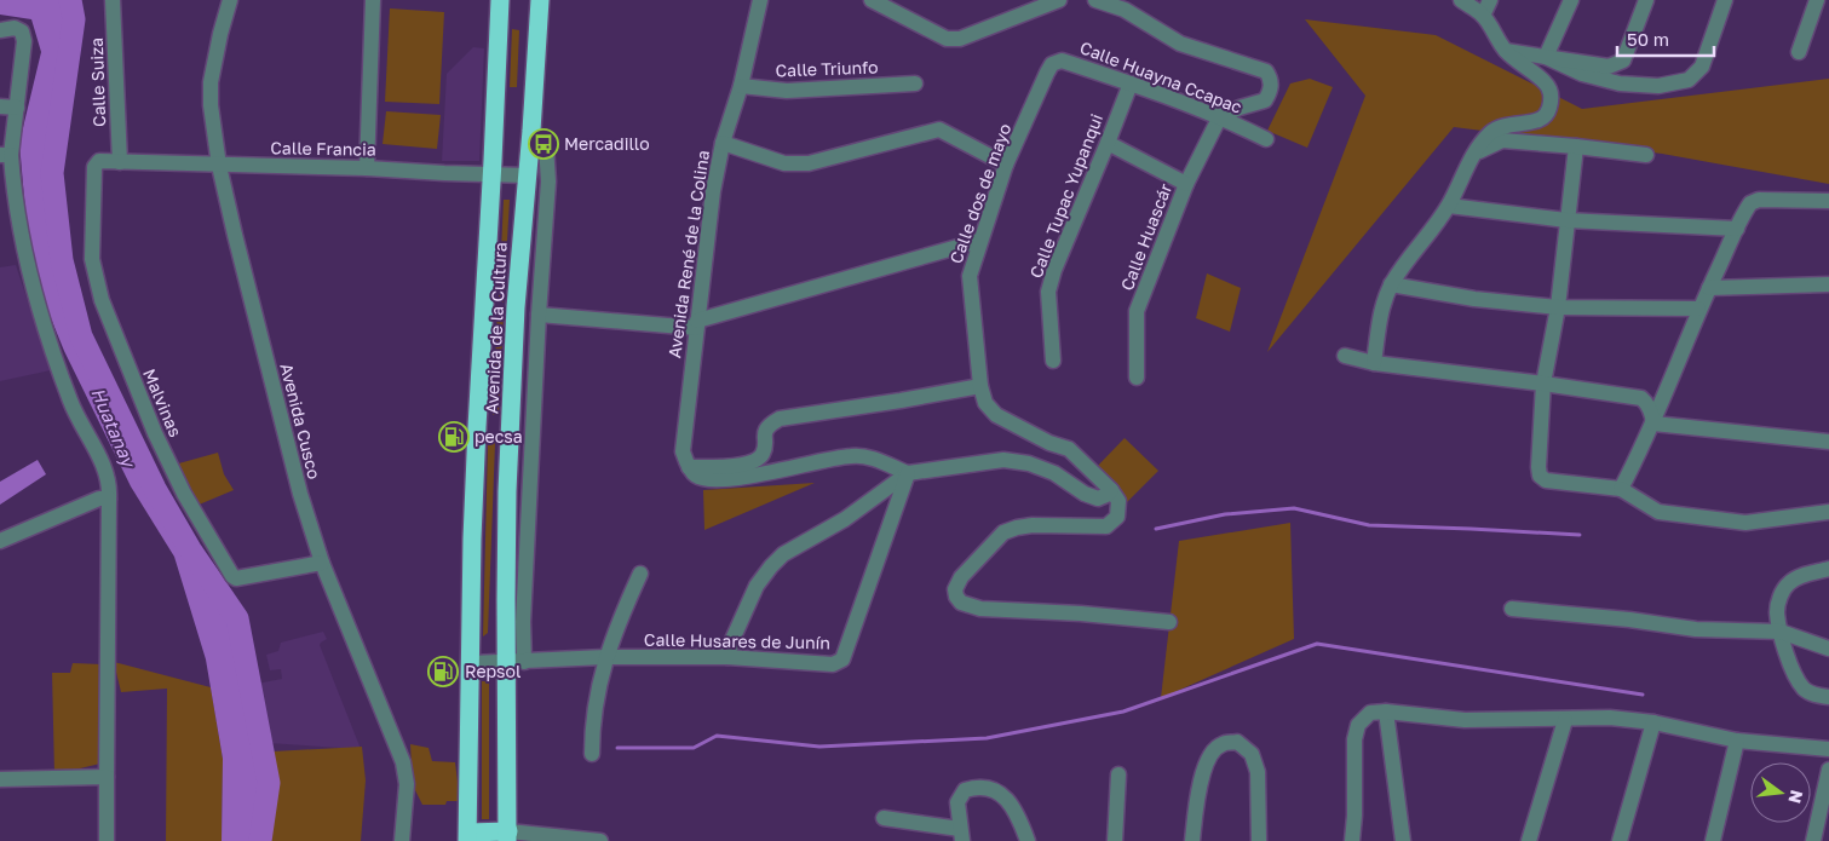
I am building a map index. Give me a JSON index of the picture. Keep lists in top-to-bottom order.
{
  "streets": {
    "highway": ["Avenida de la Cultura"],
    "street": [
      "Calle Triunfo",
      "Calle Huayna Ccapac",
      "Calle Suiza",
      "Calle Francia",
      "Calle dos de mayo",
      "Calle Tupac Yupanqui",
      "Calle Huascár",
      "Avenida René de la Colina",
      "Malvinas",
      "Avenida Cusco",
      "Calle Husares de Junín"
    ]
  },
  "crossings": [
    ["Calle Triunfo", "Avenida René de la Colina"],
    ["Calle Huayna Ccapac", "Calle dos de mayo"],
    ["Calle Huayna Ccapac", "Calle Tupac Yupanqui"],
    ["Calle Huayna Ccapac", "Calle Huascár"],
    ["Calle Suiza", "Calle Francia"],
    ["Calle Suiza", "Malvinas"],
    ["Calle Francia", "Avenida de la Cultura"],
    ["Calle Francia", "Malvinas"],
    ["Calle Francia", "Avenida Cusco"],
    ["Avenida de la Cultura", "Calle Husares de Junín"],
    ["Malvinas", "Avenida Cusco"]
  ],
  "water": ["Huatanay"],
  "places": {
    "bus stop": ["Mercadillo"],
    "fuel station": ["pecsa", "Repsol"]
  },
  "scale_bar": "50 m",
  "north": "right"
}
